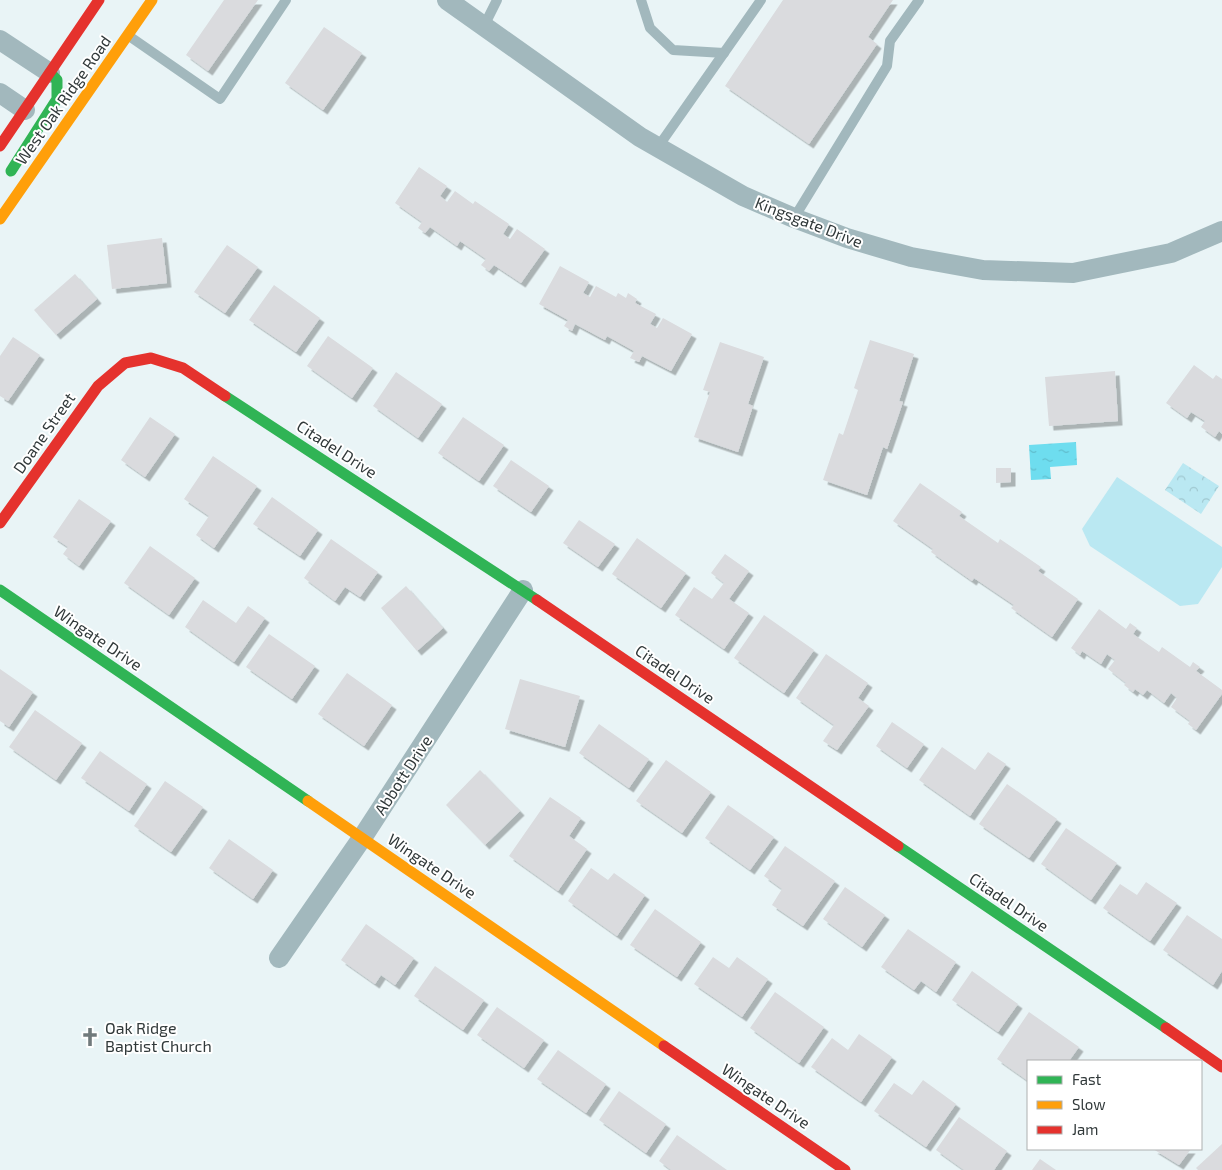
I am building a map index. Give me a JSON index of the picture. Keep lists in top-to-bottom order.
{
  "streets": {
    "street": [
      "West Oak Ridge Road",
      "Kingsgate Drive",
      "Doane Street",
      "Citadel Drive",
      "Wingate Drive",
      "Abbott Drive"
    ]
  },
  "crossings": [
    ["Doane Street", "Citadel Drive"],
    ["Citadel Drive", "Abbott Drive"],
    ["Wingate Drive", "Abbott Drive"]
  ],
  "places": {
    "church": ["Oak Ridge Baptist Church"]
  },
  "legend": ["Fast", "Slow", "Jam"]
}
